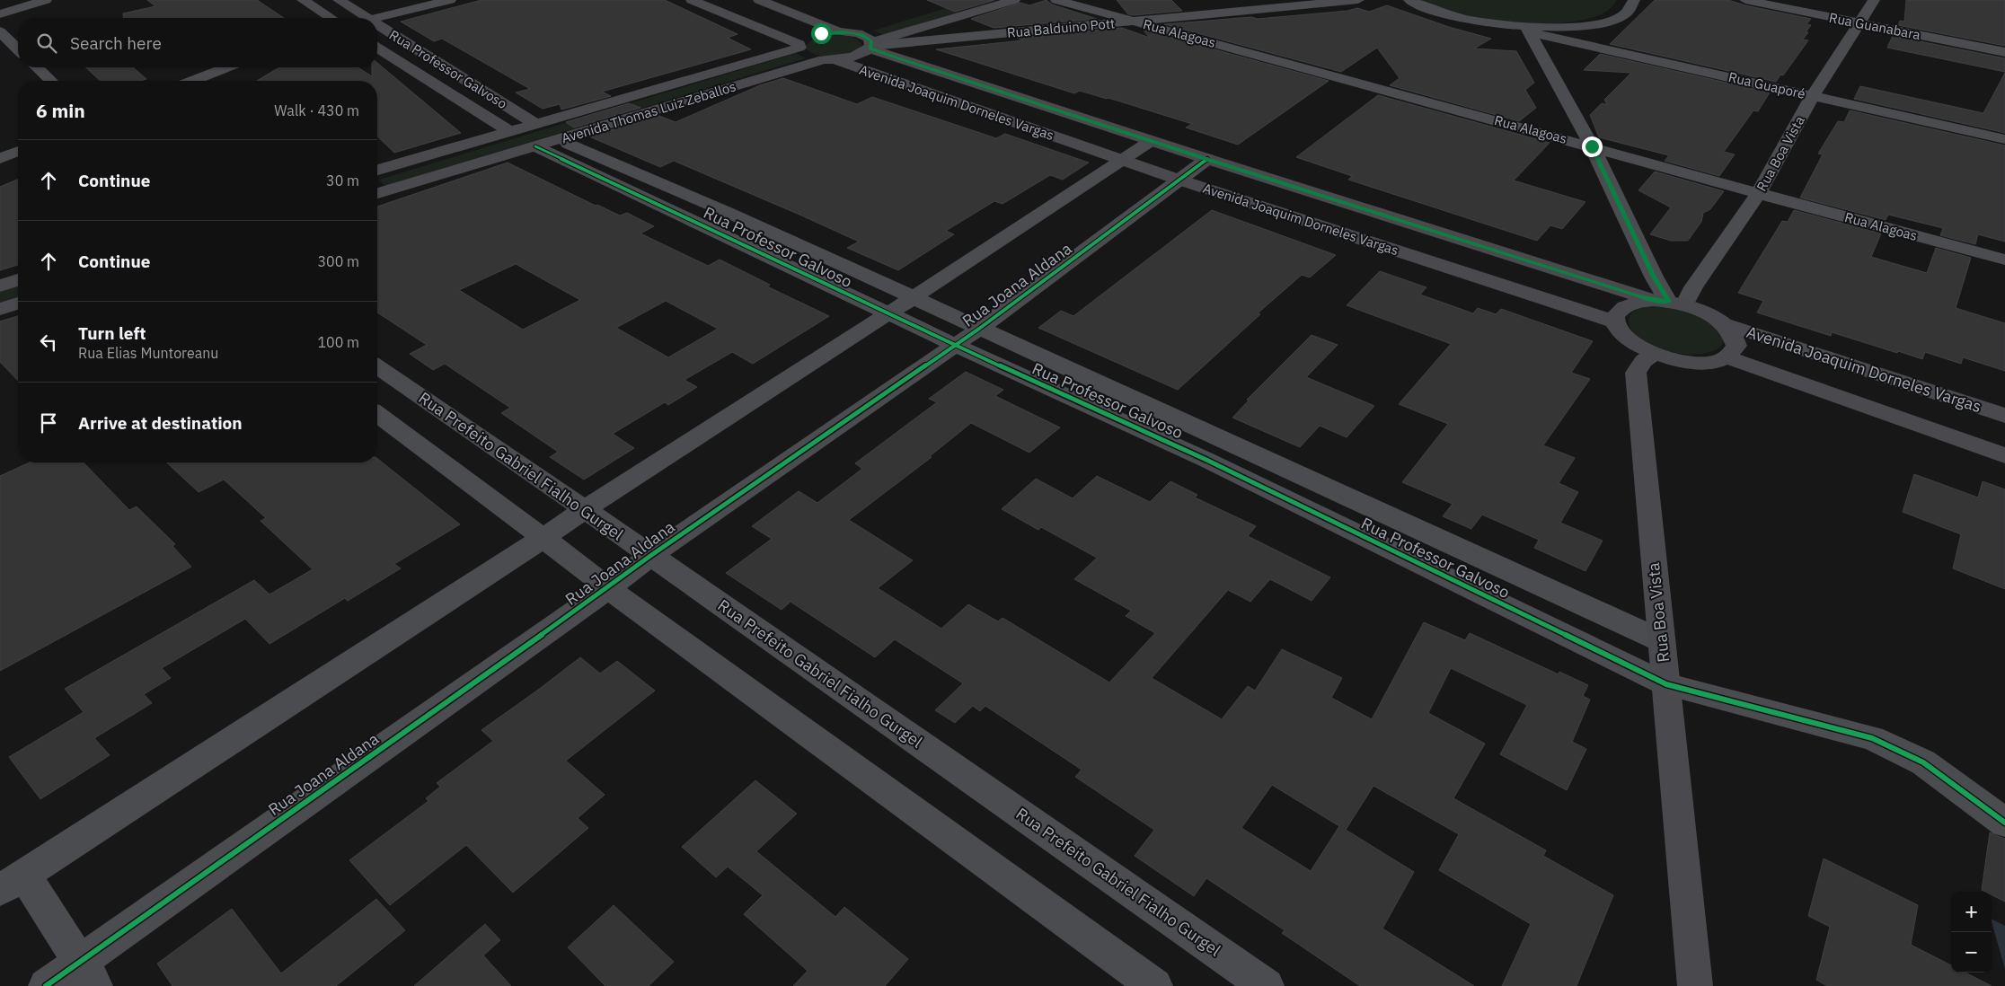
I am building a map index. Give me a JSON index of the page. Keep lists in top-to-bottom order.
{
  "streets": {
    "street": [
      "Rua Guanabara",
      "Rua Balduino Pott",
      "Rua Alagoas",
      "Rua Professor Galvoso",
      "Rua Guaporé",
      "Avenida Joaquim Dorneles Vargas",
      "Avenida Thomas Luiz Zeballos",
      "Rua Boa Vista",
      "Rua Joana Aldana",
      "Rua Prefeito Gabriel Fialho Gurgel"
    ]
  },
  "crossings": [
    ["Rua Guanabara", "Rua Boa Vista"],
    ["Rua Balduino Pott", "Rua Alagoas"],
    ["Rua Balduino Pott", "Avenida Joaquim Dorneles Vargas"],
    ["Rua Balduino Pott", "Avenida Thomas Luiz Zeballos"],
    ["Rua Alagoas", "Rua Boa Vista"],
    ["Rua Professor Galvoso", "Avenida Thomas Luiz Zeballos"],
    ["Rua Professor Galvoso", "Rua Boa Vista"],
    ["Rua Professor Galvoso", "Rua Joana Aldana"],
    ["Rua Guaporé", "Rua Boa Vista"],
    ["Avenida Joaquim Dorneles Vargas", "Avenida Thomas Luiz Zeballos"],
    ["Avenida Joaquim Dorneles Vargas", "Rua Boa Vista"],
    ["Avenida Joaquim Dorneles Vargas", "Rua Joana Aldana"],
    ["Rua Joana Aldana", "Rua Prefeito Gabriel Fialho Gurgel"]
  ],
  "page": {
    "search": "Search here",
    "heading": ["6 min", "Walk · 430 m"],
    "list": [
      ["Continue", "30 m"],
      ["Continue", "300 m"],
      ["Turn left", "Rua Elias Muntoreanu", "100 m"],
      "Arrive at destination"
    ],
    "map_buttons": ["+", "−"]
  }
}
